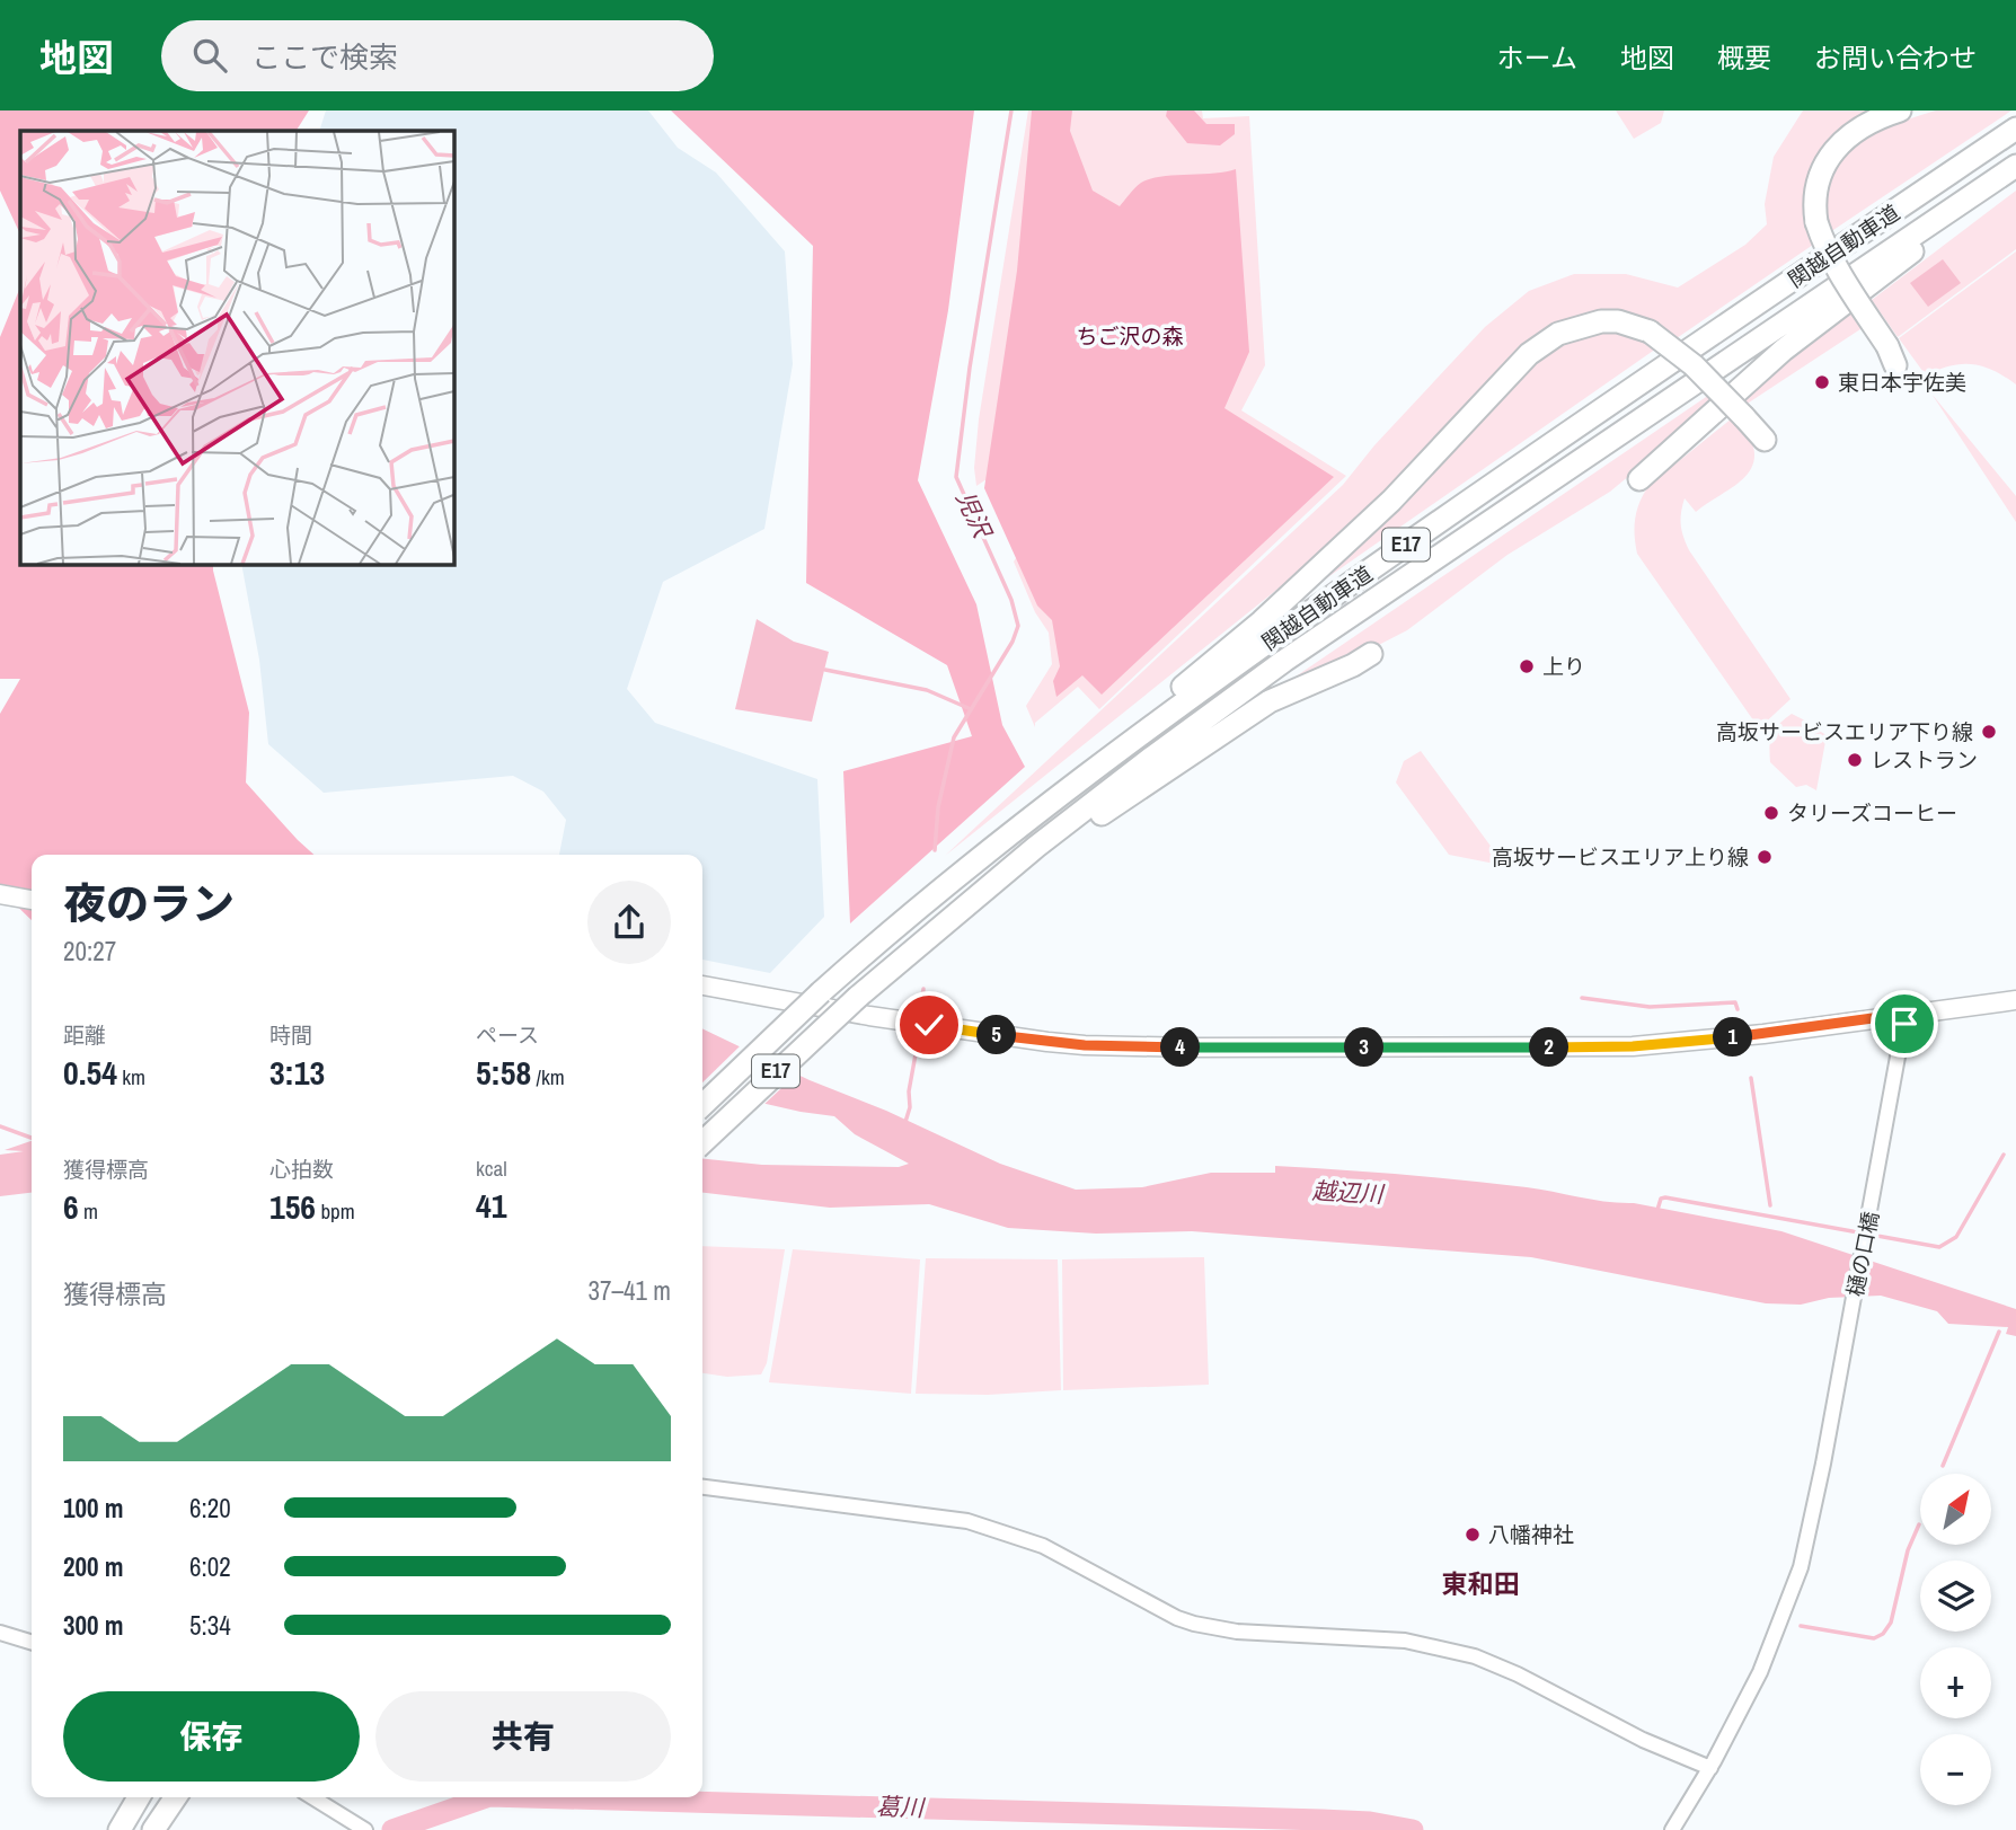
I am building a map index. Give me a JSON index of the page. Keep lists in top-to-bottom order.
{
  "streets": {
    "highway": ["関越自動車道", "E17"],
    "street": ["樋の口橋"]
  },
  "districts": ["東和田"],
  "water": ["児沢", "越辺川", "葛川"],
  "parks": ["ちご沢の森"],
  "places": [
    "東日本宇佐美",
    "上り",
    "高坂サービスエリア下り線",
    "レストラン",
    "タリーズコーヒー",
    "高坂サービスエリア上り線",
    "八幡神社"
  ],
  "north": "top right",
  "page": {
    "header": "地図",
    "search": "ここで検索",
    "nav": [
      "ホーム",
      "地図",
      "概要",
      "お問い合わせ"
    ],
    "heading": ["夜のラン", "20:27"],
    "stats": [
      ["距離", "0.54 km"],
      ["時間", "3:13"],
      ["ペース", "5:58 /km"],
      ["獲得標高", "6 m"],
      ["心拍数", "156 bpm"],
      ["kcal", "41"]
    ],
    "pins": [
      "5",
      "1",
      "2",
      "3",
      "4"
    ],
    "chart": ["獲得標高", "37–41 m"],
    "map_buttons": ["+", "−"],
    "list": [
      {
        "name": "100 m",
        "note": "6:20"
      },
      {
        "name": "200 m",
        "note": "6:02"
      },
      {
        "name": "300 m",
        "note": "5:34"
      }
    ],
    "buttons": ["保存", "共有"]
  }
}
